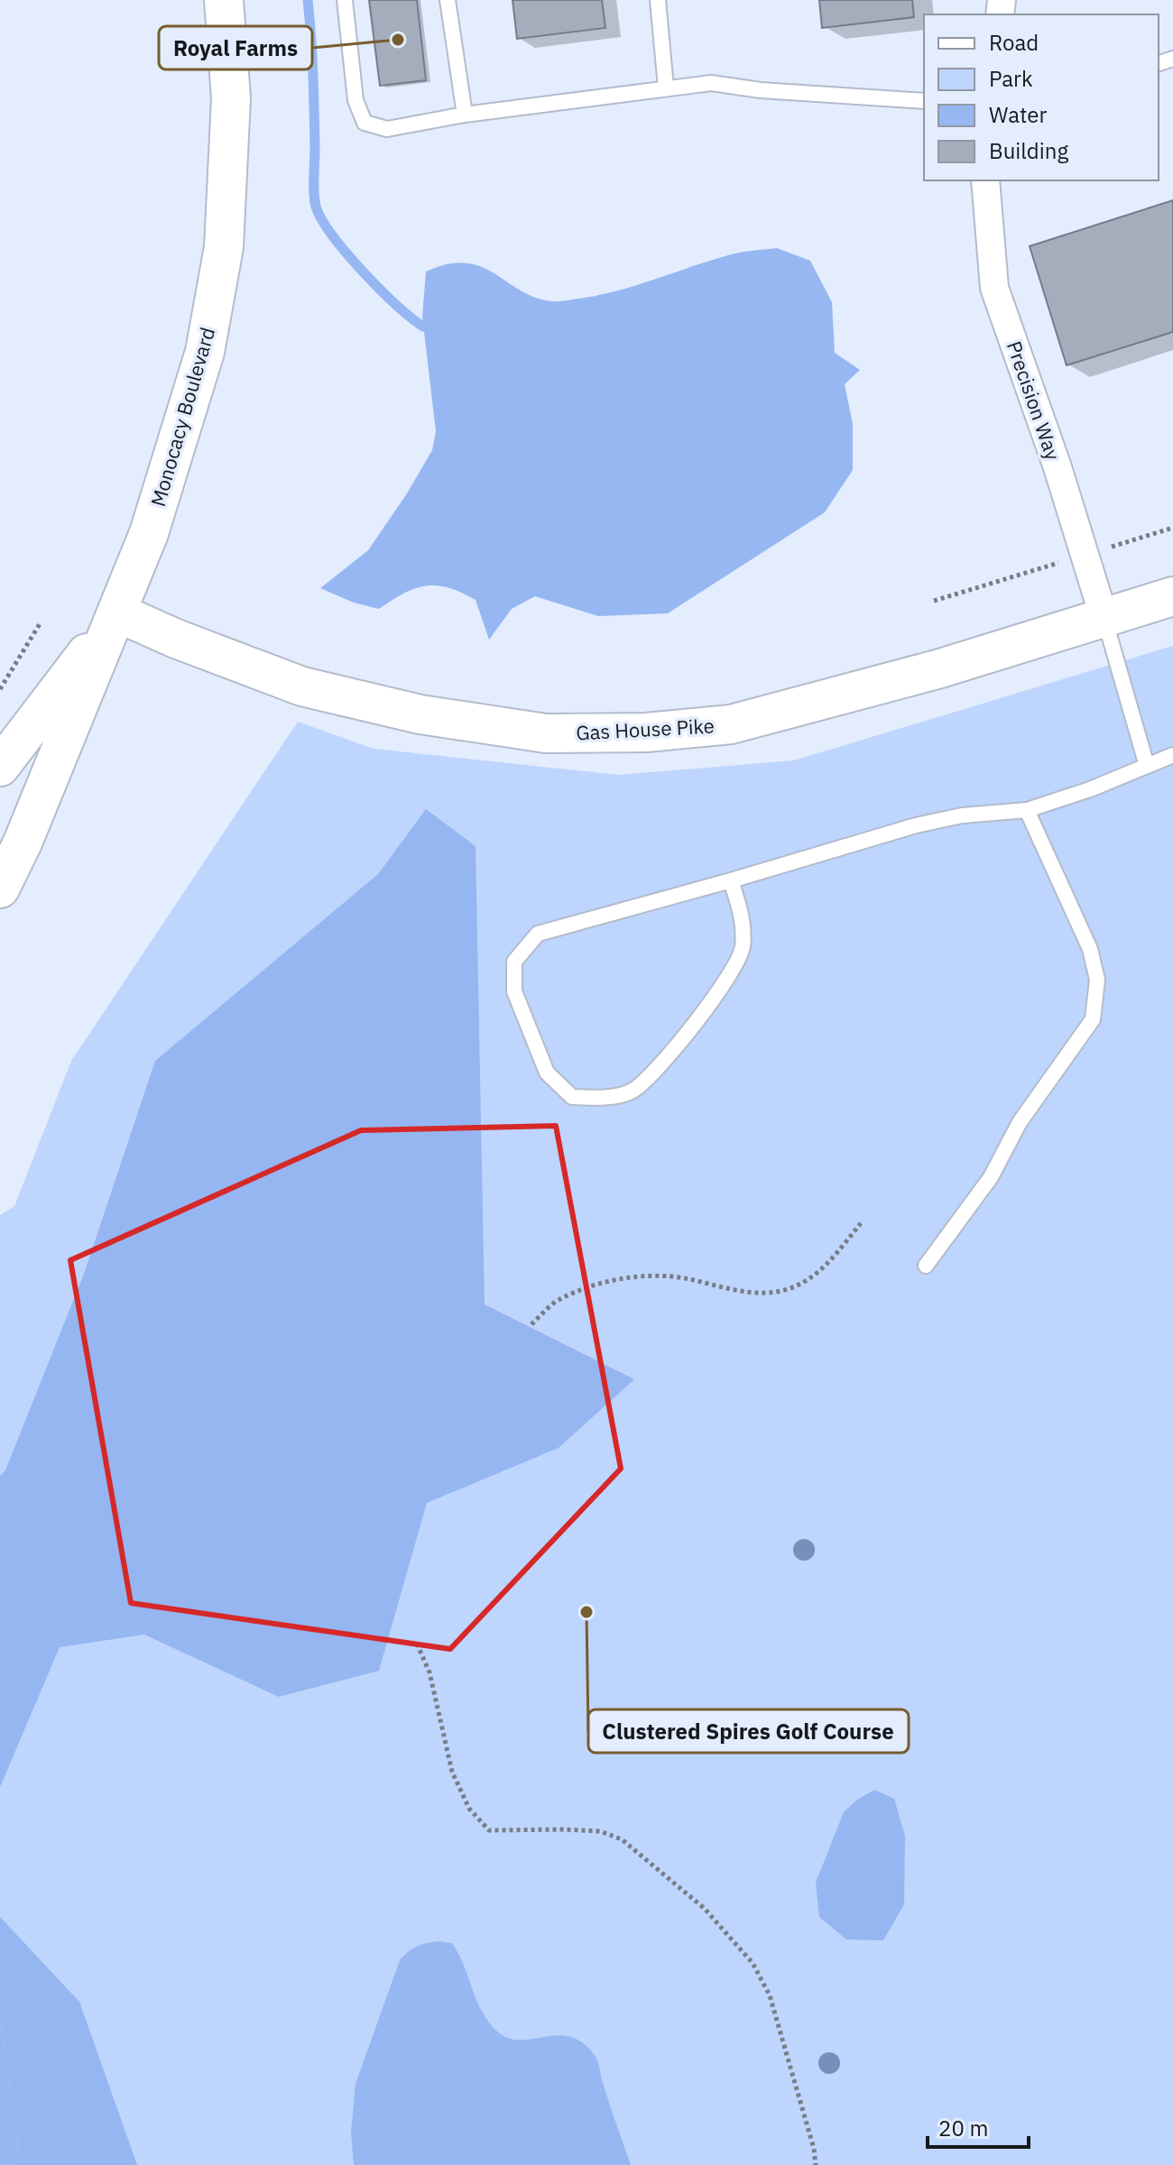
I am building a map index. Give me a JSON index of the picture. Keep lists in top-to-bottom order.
{
  "streets": {
    "main road": ["Monocacy Boulevard", "Gas House Pike"],
    "street": ["Precision Way"]
  },
  "crossings": [
    ["Precision Way", "Gas House Pike"],
    ["Monocacy Boulevard", "Gas House Pike"]
  ],
  "places": ["Royal Farms", "Clustered Spires Golf Course"],
  "legend": [
    "Road",
    "Park",
    "Water",
    "Building"
  ],
  "scale_bar": "20 m"
}
